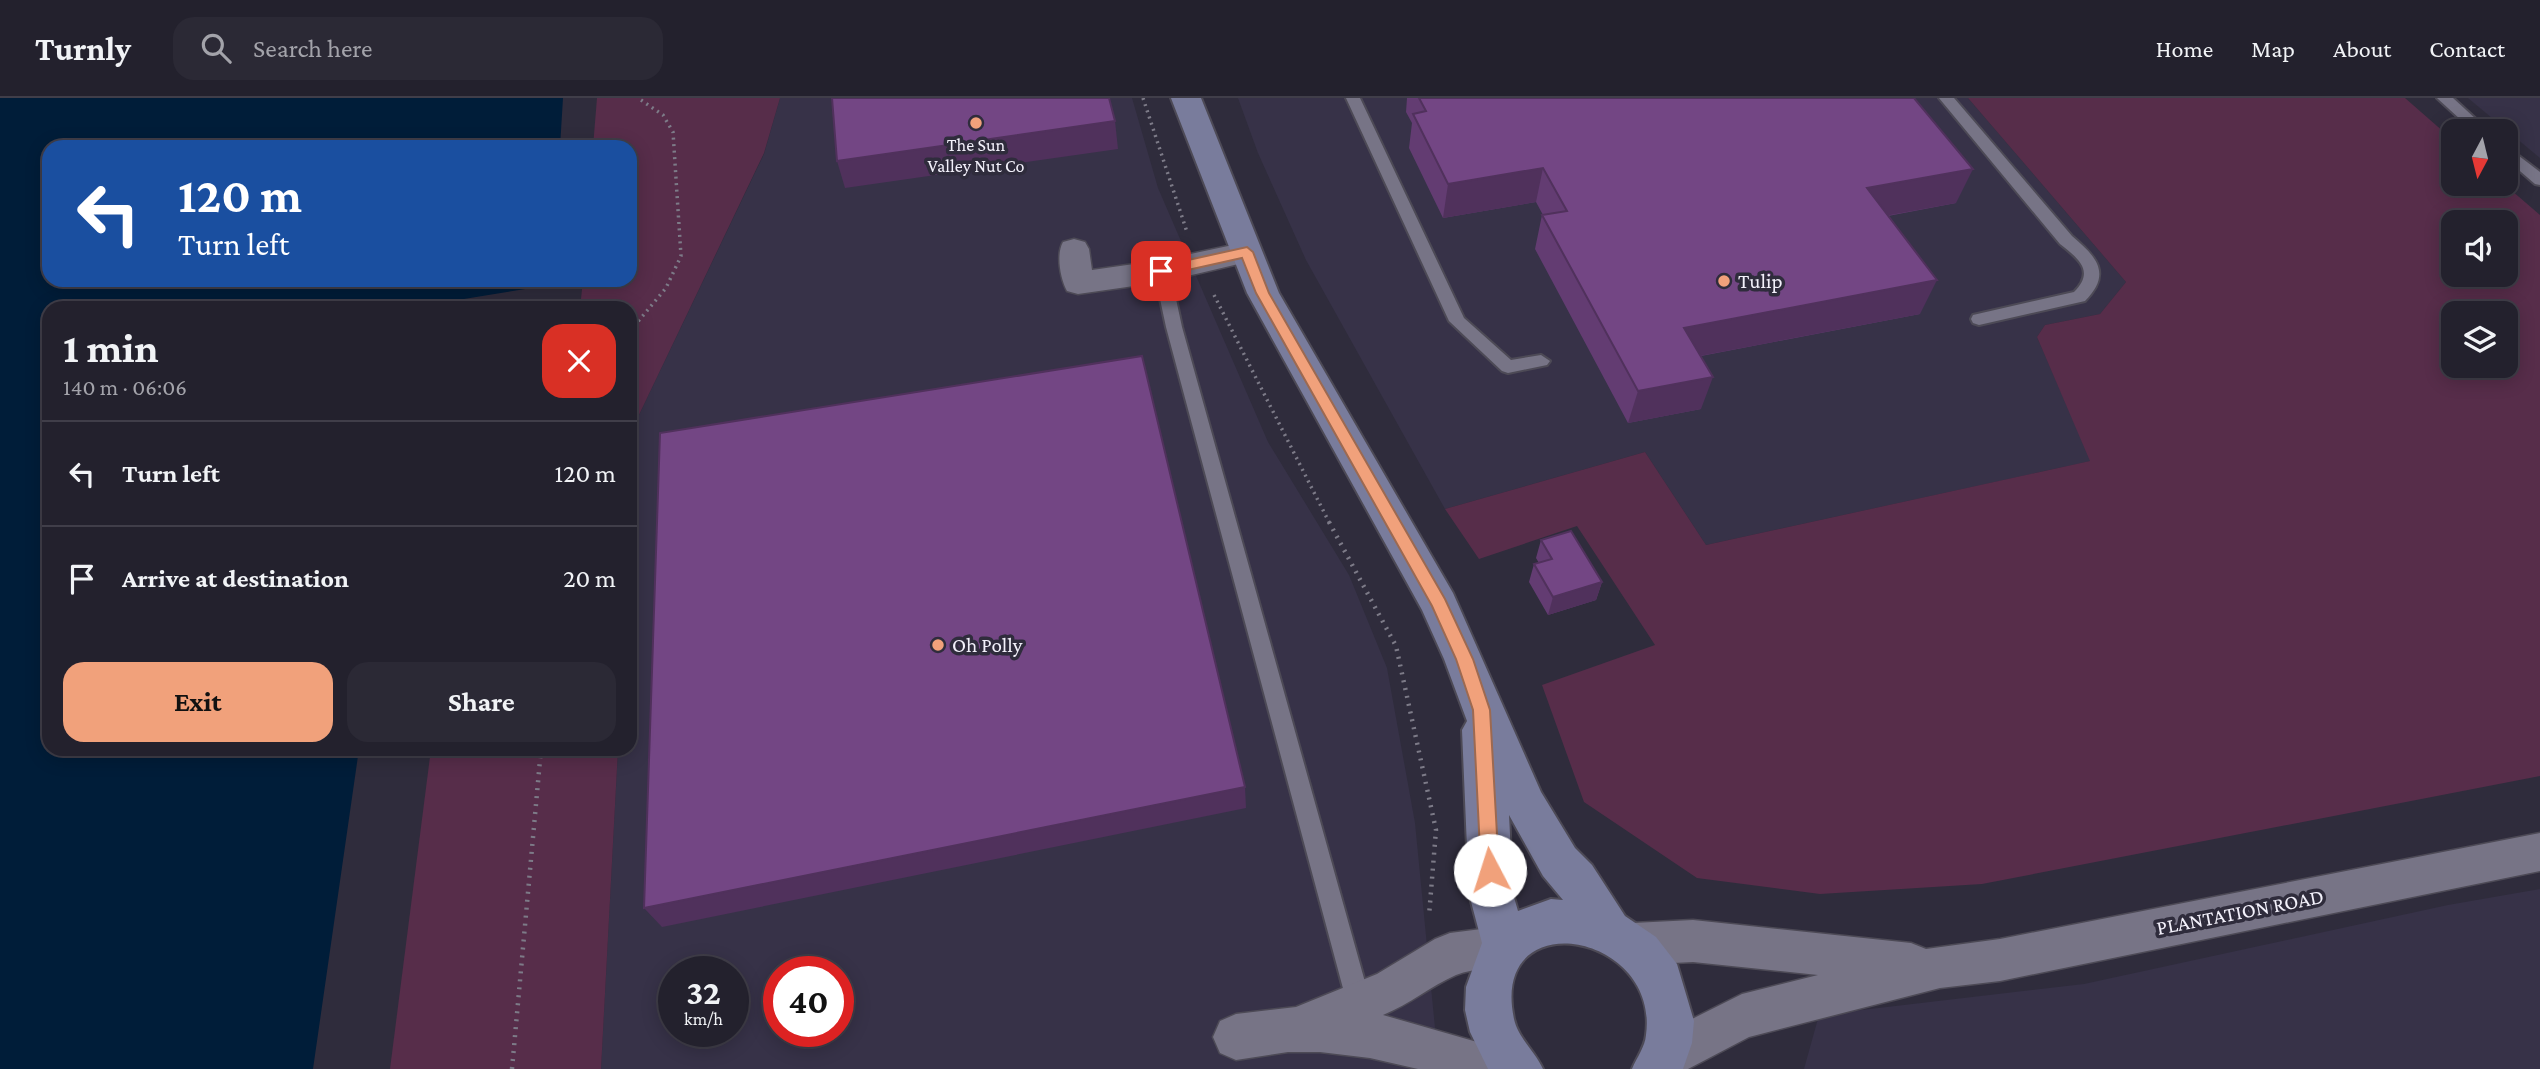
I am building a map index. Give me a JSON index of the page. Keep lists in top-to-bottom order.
{
  "streets": {
    "street": ["PLANTATION ROAD"]
  },
  "places": ["The Sun Valley Nut Co", "Tulip", "Oh Polly"],
  "north": "bottom",
  "page": {
    "header": "Turnly",
    "search": "Search here",
    "nav": [
      "Home",
      "Map",
      "About",
      "Contact"
    ],
    "turn": ["120 m", "Turn left"],
    "heading": ["1 min", "140 m · 06:06"],
    "list": [
      {
        "name": "Turn left",
        "value": "120 m"
      },
      {
        "name": "Arrive at destination",
        "value": "20 m"
      }
    ],
    "buttons": ["Exit", "Share"],
    "speed": "32 km/h",
    "limit": "40"
  }
}
